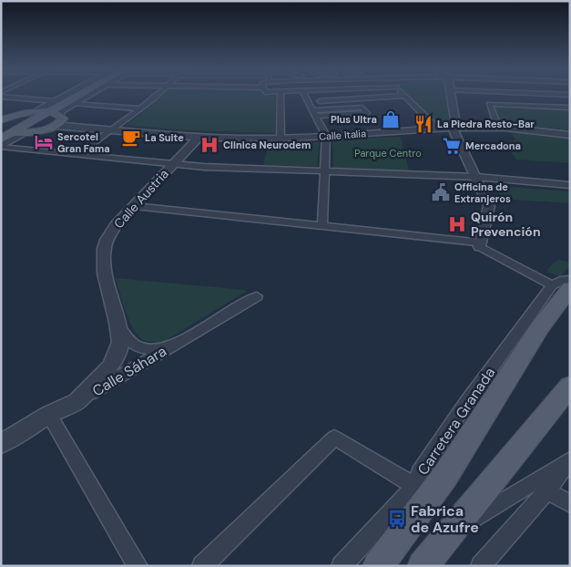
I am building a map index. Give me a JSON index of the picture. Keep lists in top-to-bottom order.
{
  "streets": {
    "main road": ["Carretera Granada"],
    "street": ["Calle Italia", "Calle Austria", "Calle Sáhara"]
  },
  "crossings": [
    ["Calle Italia", "Calle Austria"],
    ["Calle Austria", "Calle Sáhara"]
  ],
  "parks": ["Parque Centro"],
  "places": {
    "shop": ["Plus Ultra"],
    "restaurant": ["La Piedra Resto-Bar"],
    "cafe": ["La Suite"],
    "hotel": ["Sercotel Gran Fama"],
    "hospital": ["Clinica Neurodem", "Quirón Prevención"],
    "supermarket": ["Mercadona"],
    "public building": ["Officina de Extranjeros"],
    "bus stop": ["Fabrica de Azufre"]
  }
}
